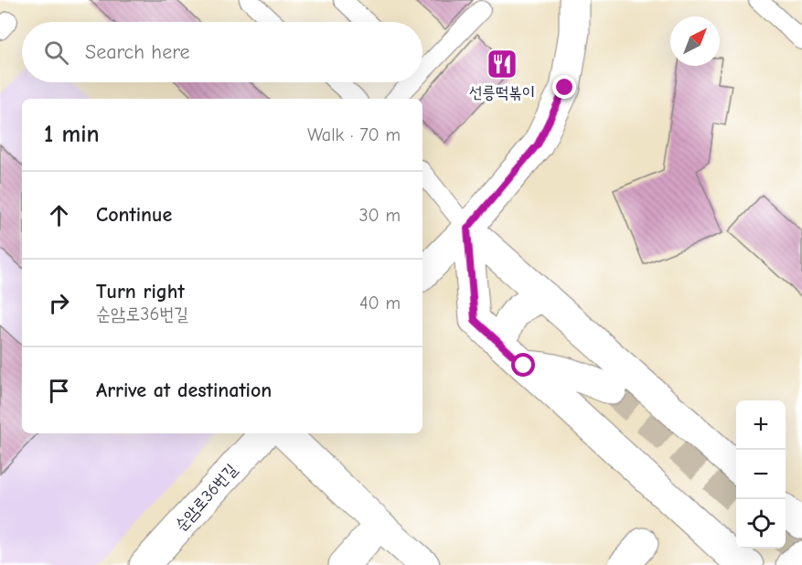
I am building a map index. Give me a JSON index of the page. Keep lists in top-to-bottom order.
{
  "streets": {
    "street": ["순암로36번길"]
  },
  "places": {
    "restaurant": ["선릉떡볶이"]
  },
  "north": "top right",
  "page": {
    "search": "Search here",
    "heading": ["1 min", "Walk · 70 m"],
    "list": [
      ["Continue", "30 m"],
      ["Turn right", "순암로36번길", "40 m"],
      "Arrive at destination"
    ],
    "map_buttons": ["+", "−"]
  }
}
